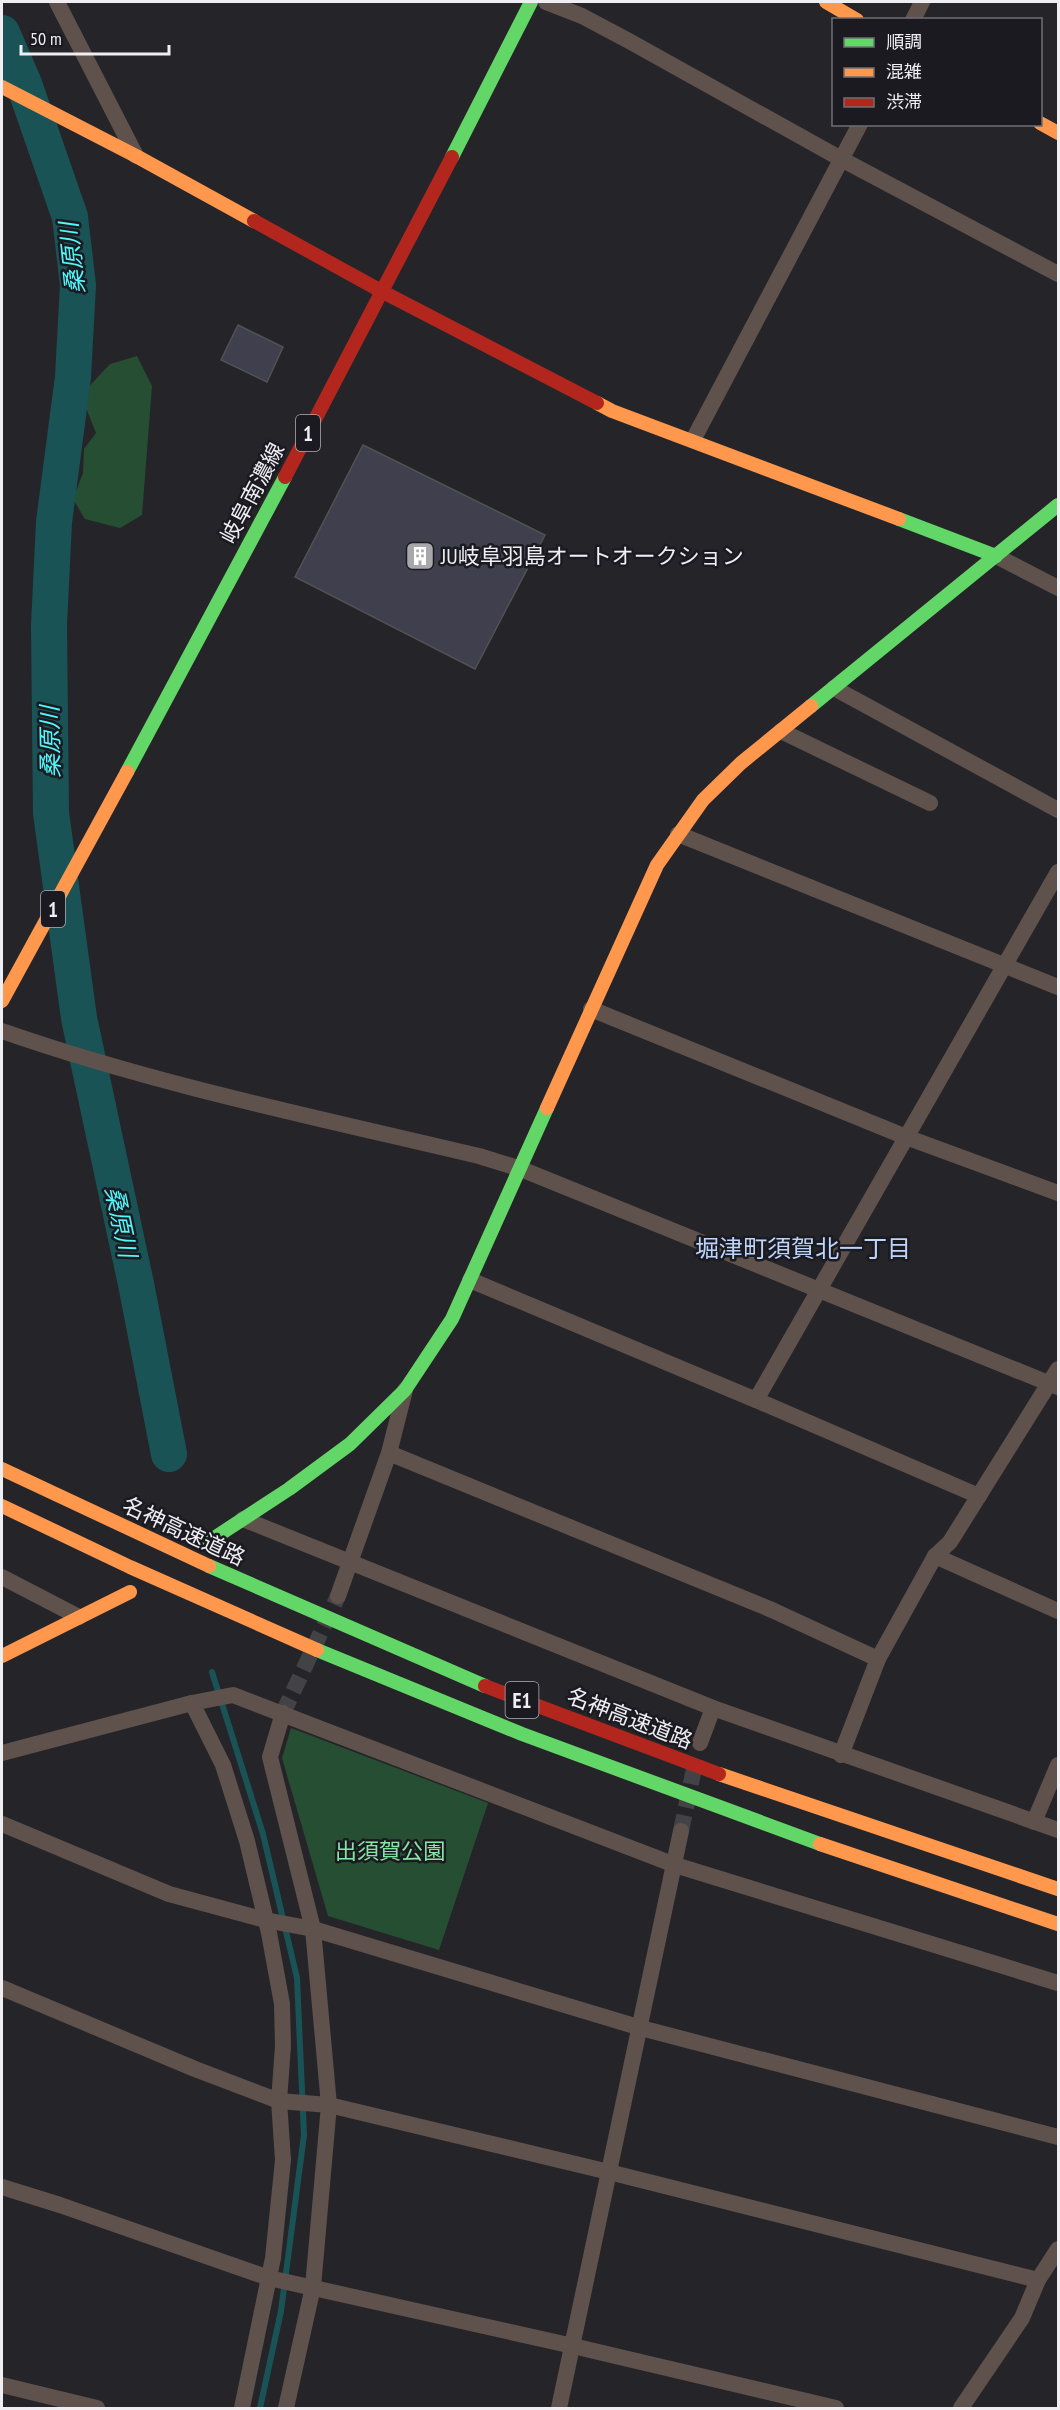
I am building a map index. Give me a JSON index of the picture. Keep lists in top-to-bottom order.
{
  "streets": {
    "main road": [
      "1",
      "岐阜南濃線",
      "名神高速道路",
      "E1"
    ]
  },
  "districts": ["堀津町須賀北一丁目"],
  "water": ["桑原川"],
  "parks": ["出須賀公園"],
  "places": {
    "building": ["JU岐阜羽島オートオークション"]
  },
  "legend": ["順調", "混雑", "渋滞"],
  "scale_bar": "50 m"
}
